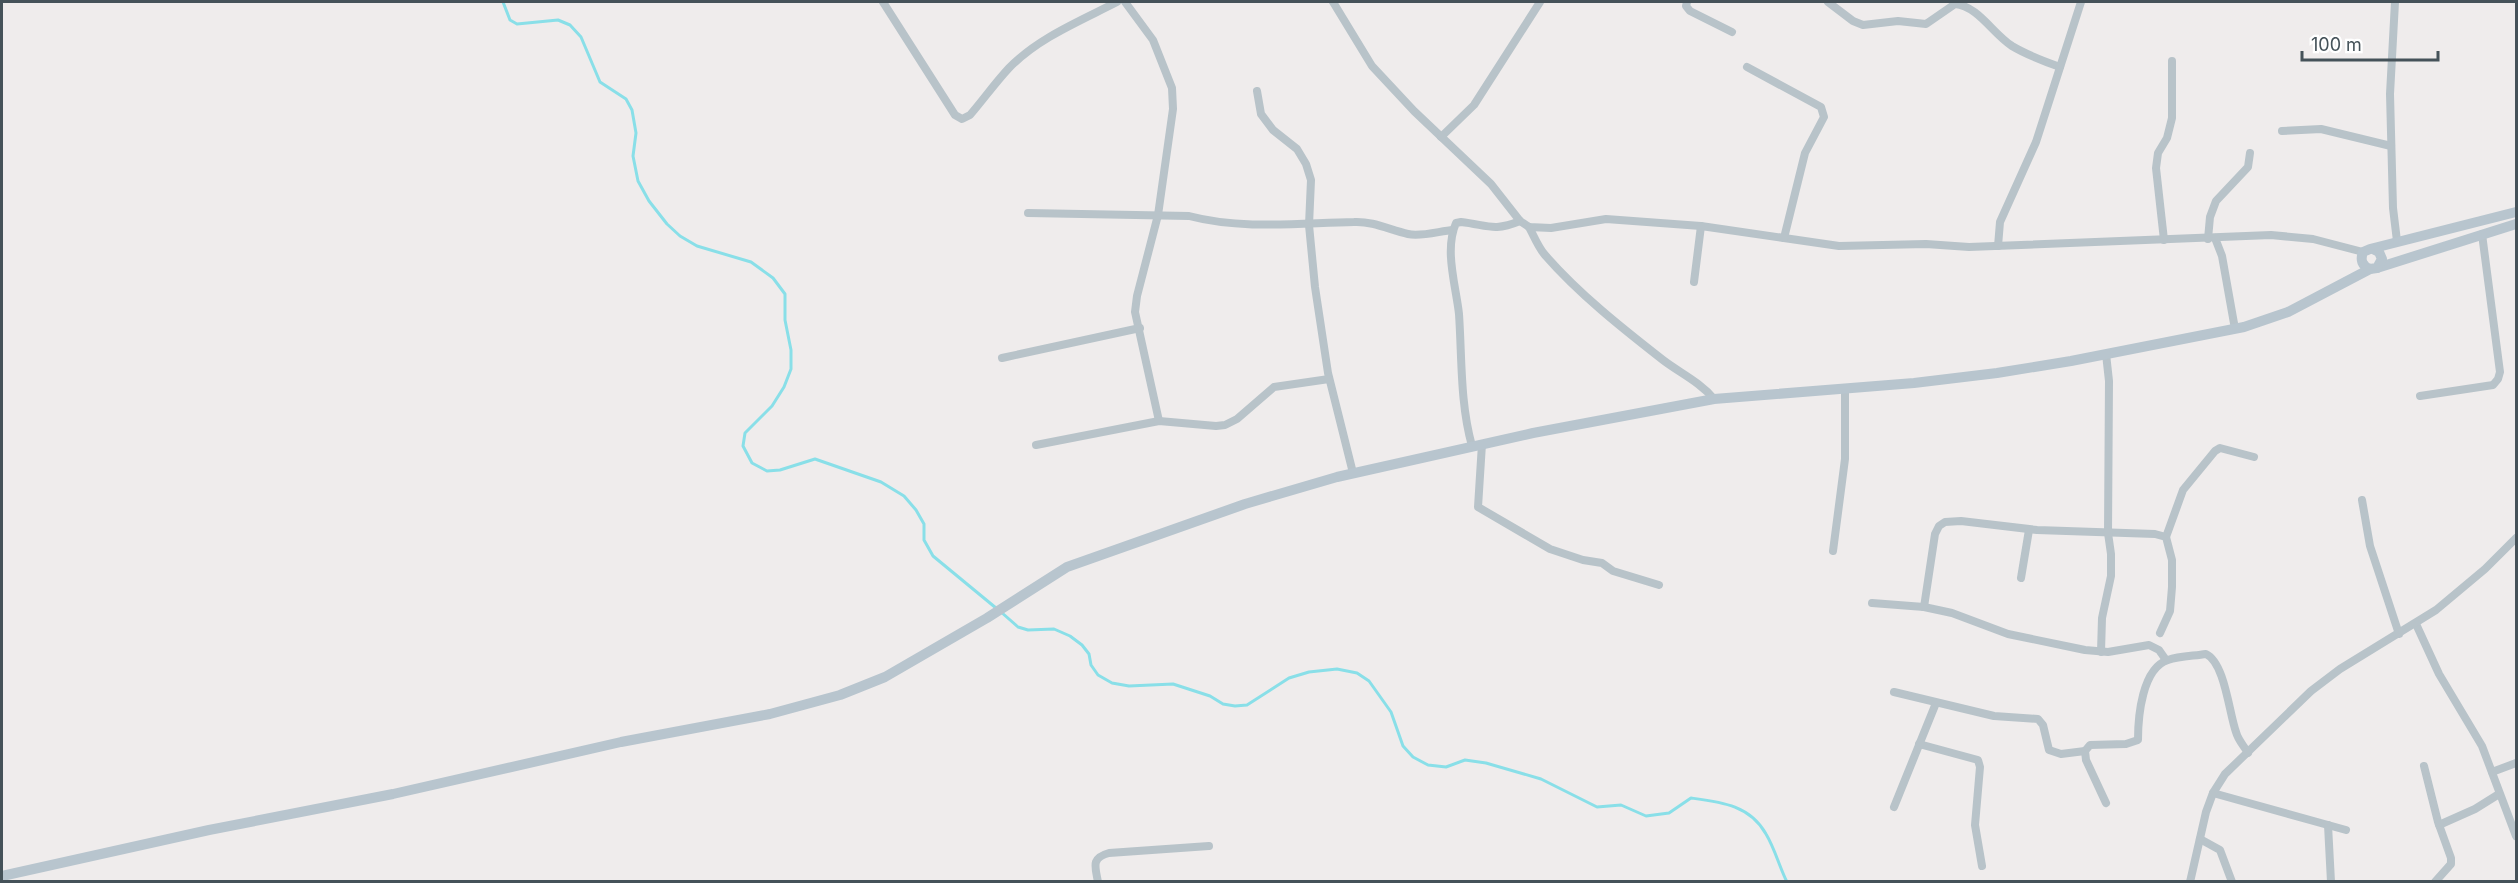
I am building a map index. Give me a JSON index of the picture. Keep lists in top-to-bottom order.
{
  "scale_bar": "100 m"
}
